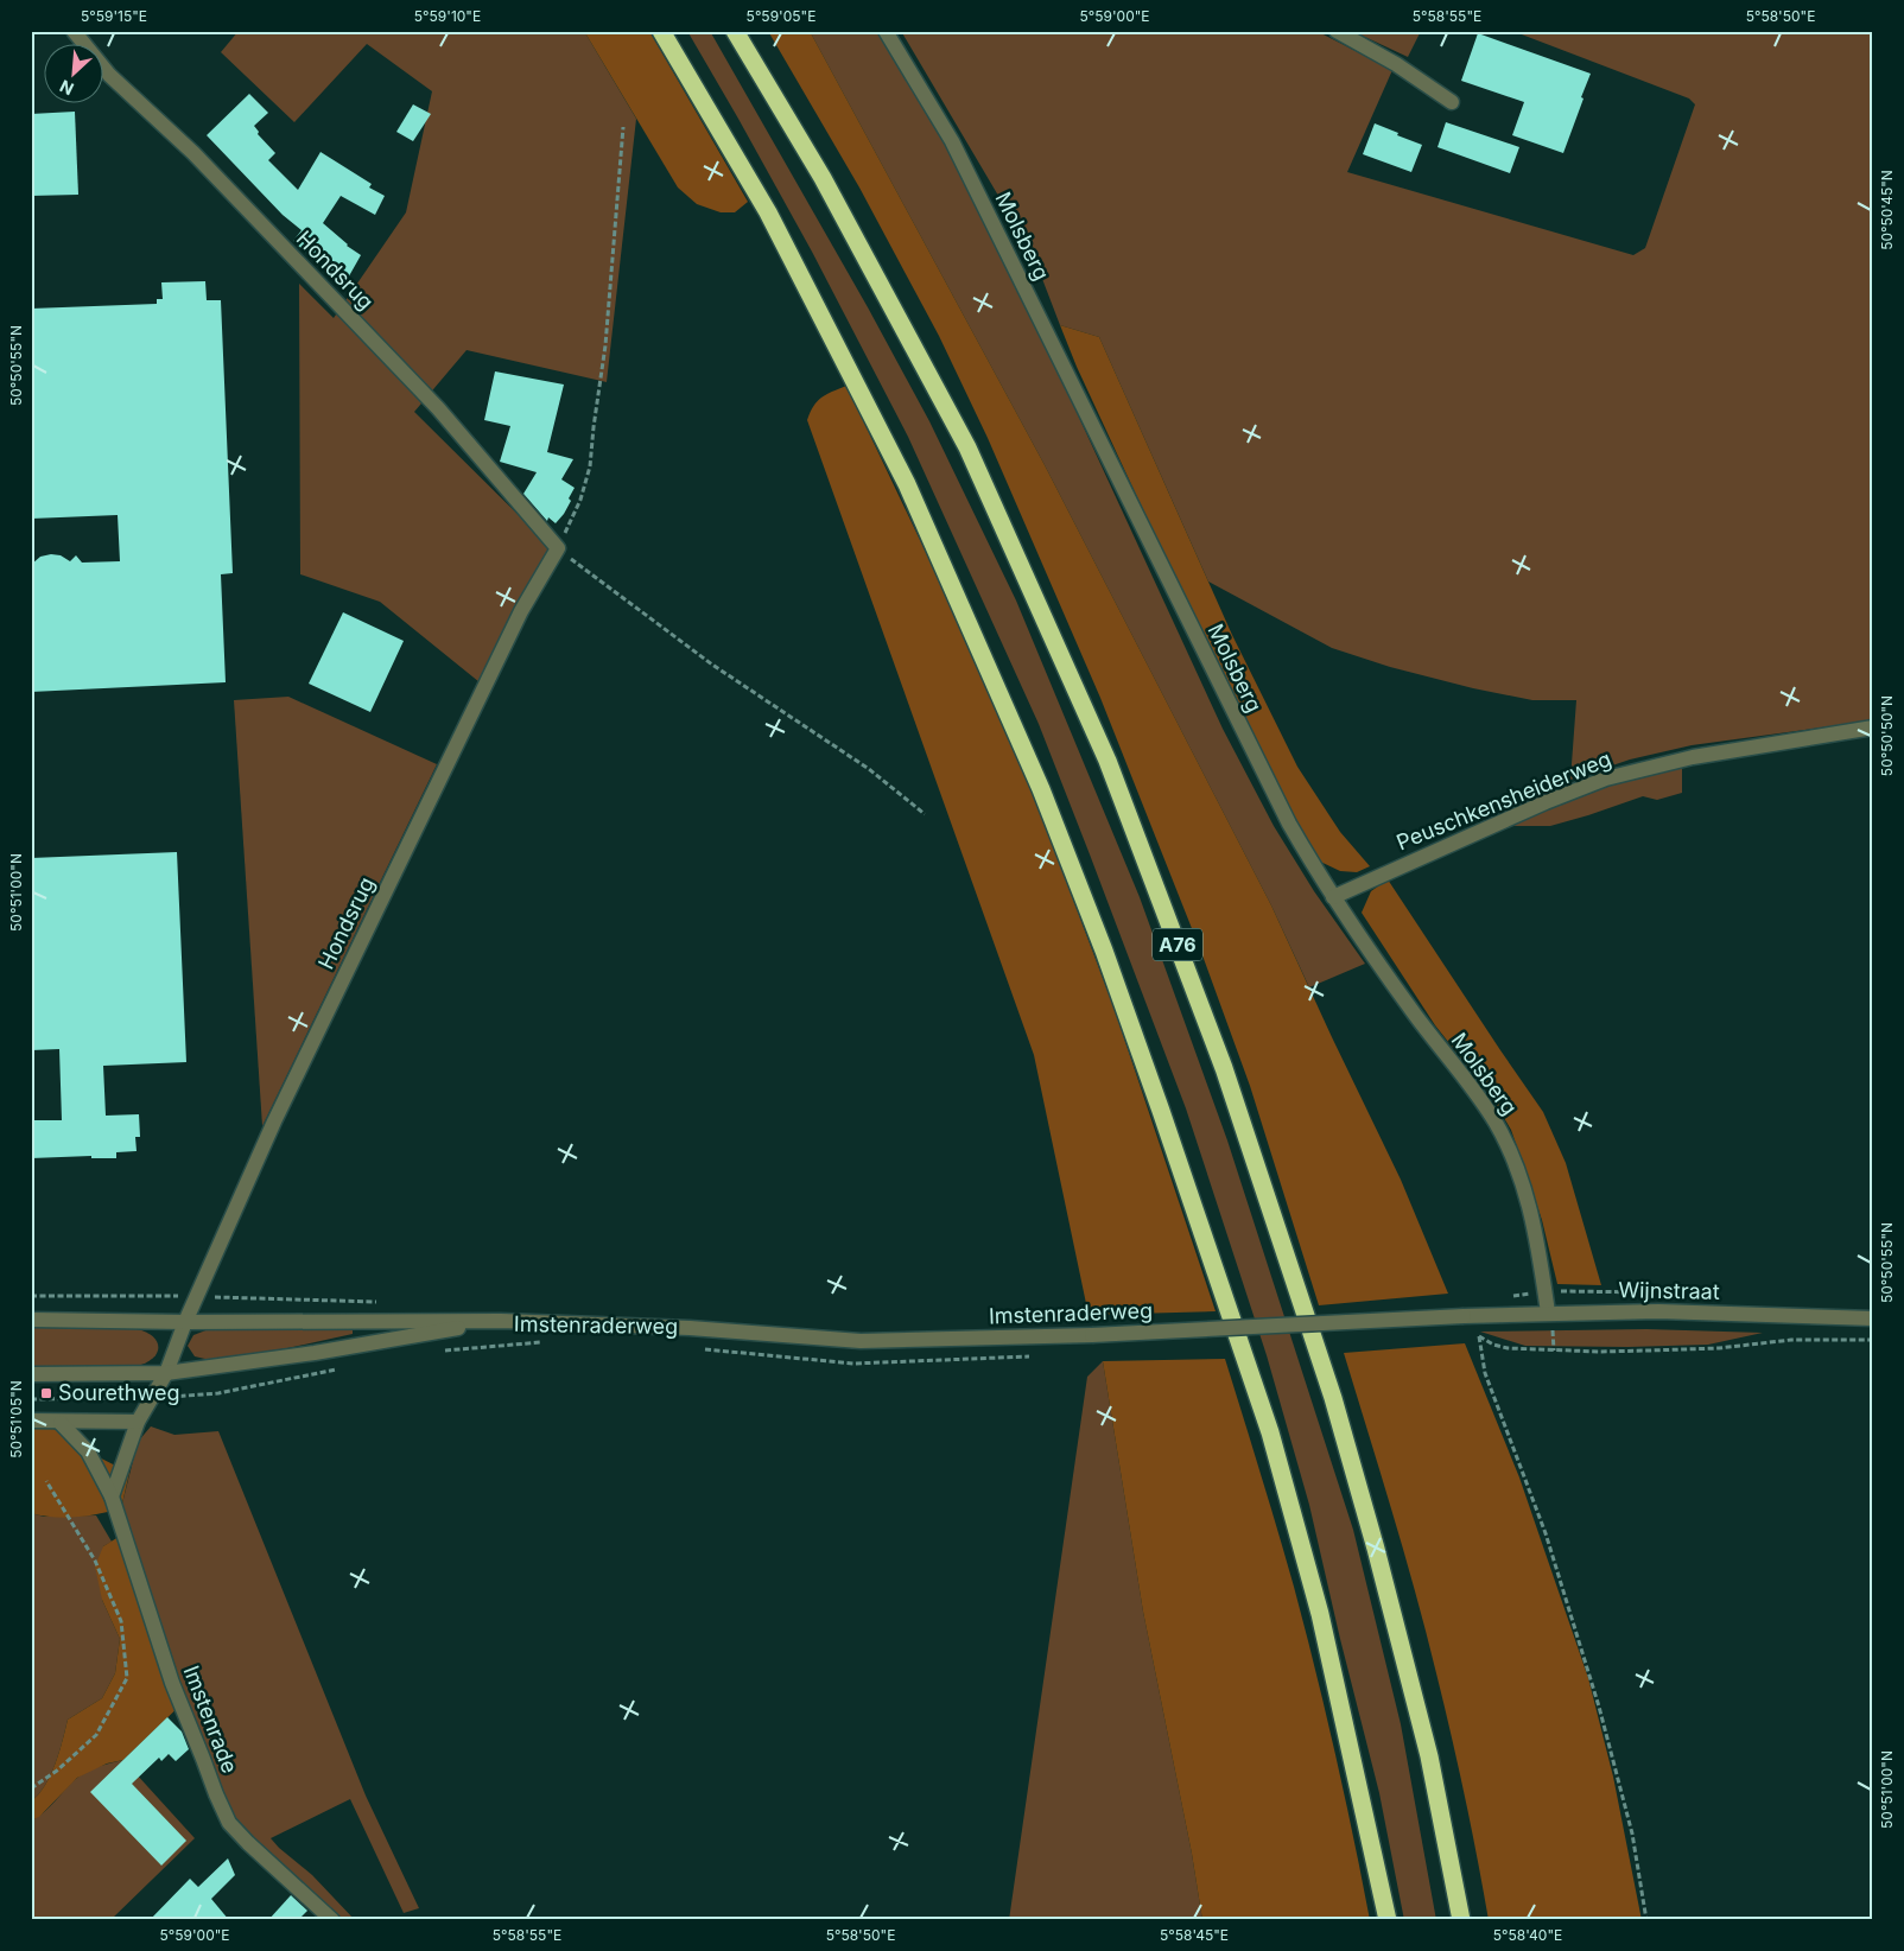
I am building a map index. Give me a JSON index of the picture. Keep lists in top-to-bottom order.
{
  "streets": {
    "highway": ["A76"],
    "street": [
      "Molsberg",
      "Hondsrug",
      "Peuschkensheiderweg",
      "Wijnstraat",
      "Imstenraderweg",
      "Imstenrade"
    ]
  },
  "crossings": [
    ["Molsberg", "Peuschkensheiderweg"],
    ["Molsberg", "Wijnstraat"],
    ["Hondsrug", "Imstenraderweg"],
    ["Wijnstraat", "Imstenraderweg"]
  ],
  "places": {
    "transit": ["Sourethweg"]
  },
  "north": "bottom left",
  "coordinates": [
    "5°59'15\"E",
    "5°59'10\"E",
    "5°59'05\"E",
    "5°59'00\"E",
    "5°58'55\"E",
    "5°58'50\"E",
    "50°50'45\"N",
    "50°50'55\"N",
    "50°50'50\"N",
    "50°51'00\"N",
    "50°51'05\"N",
    "5°58'45\"E",
    "5°58'40\"E"
  ]
}
